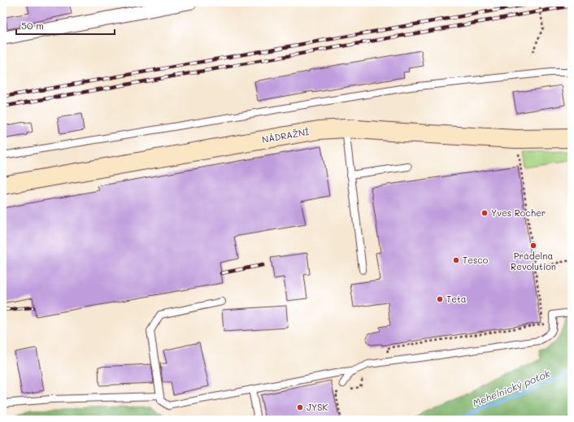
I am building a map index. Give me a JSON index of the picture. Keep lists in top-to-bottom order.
{
  "streets": {
    "main road": ["NÁDRAŽNÍ"]
  },
  "water": ["Mehelnický potok"],
  "places": [
    "Yves Rocher",
    "Prádelna Revolution",
    "Tesco",
    "Teta",
    "JYSK"
  ],
  "scale_bar": "50 m"
}
